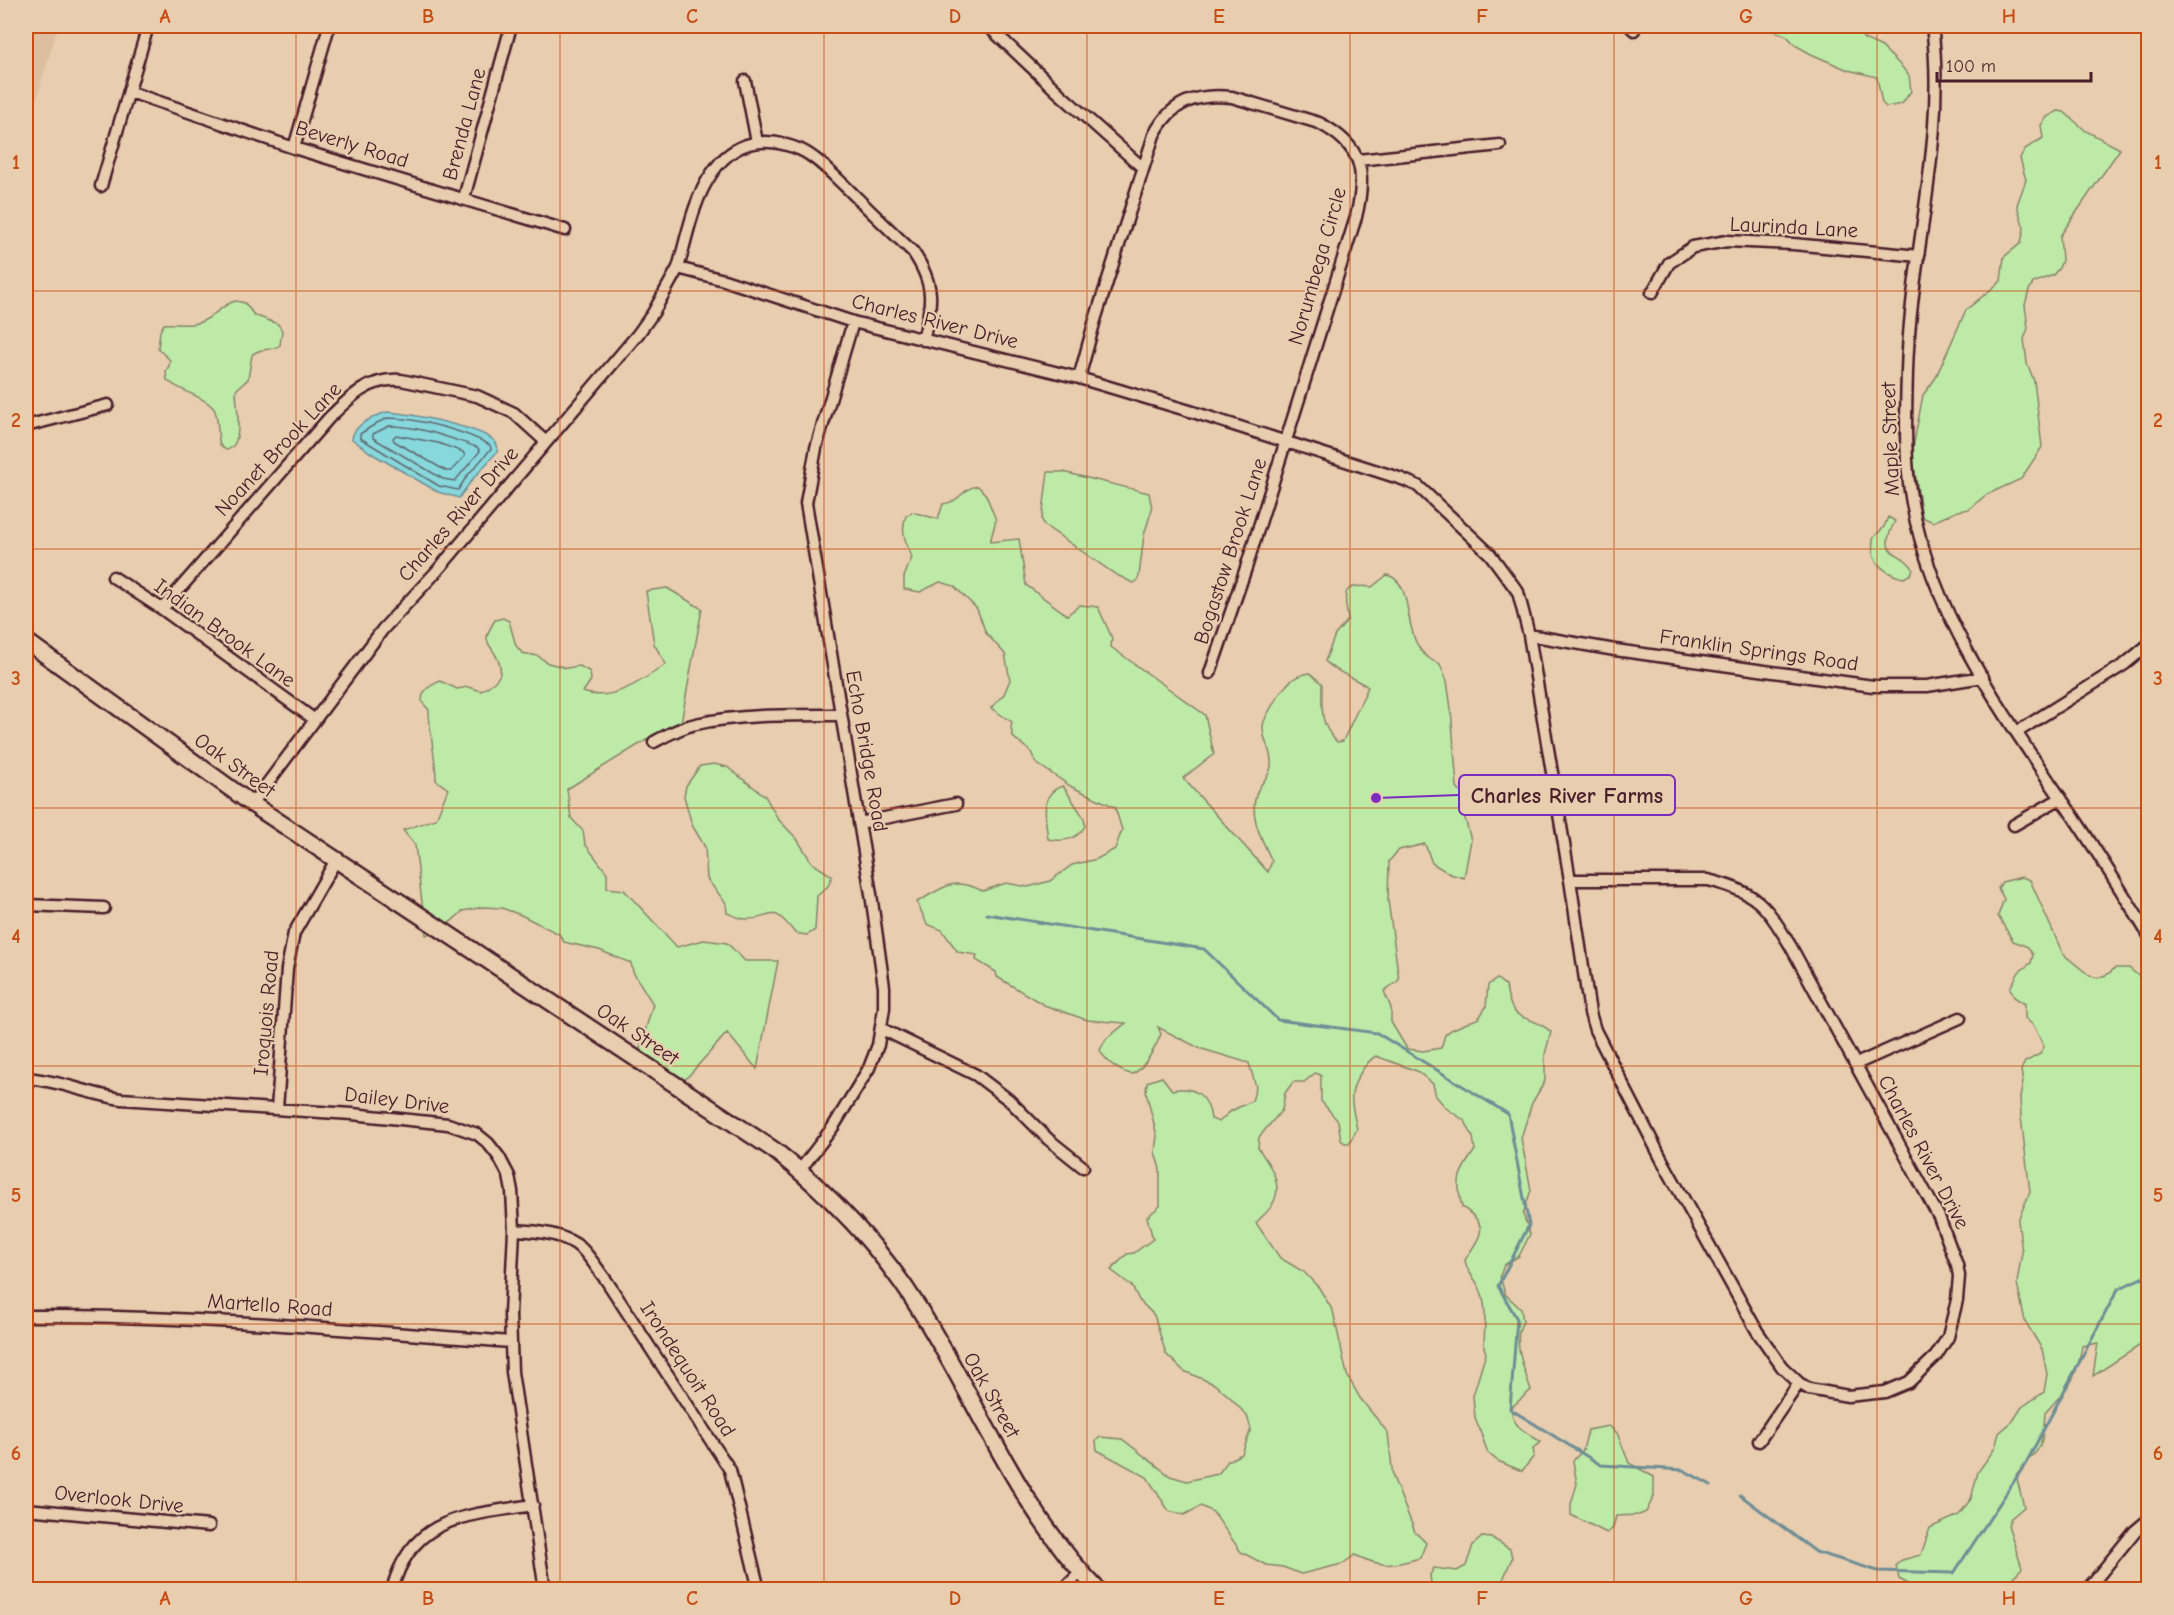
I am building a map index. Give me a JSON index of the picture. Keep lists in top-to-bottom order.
{
  "streets": {
    "main road": ["Oak Street"],
    "street": [
      "Brenda Lane",
      "Beverly Road",
      "Laurinda Lane",
      "Norumbega Circle",
      "Charles River Drive",
      "Maple Street",
      "Noanet Brook Lane",
      "Bogastow Brook Lane",
      "Indian Brook Lane",
      "Franklin Springs Road",
      "Echo Bridge Road",
      "Iroquois Road",
      "Dailey Drive",
      "Martello Road",
      "Irondequoit Road",
      "Overlook Drive"
    ]
  },
  "crossings": [
    ["Brenda Lane", "Beverly Road"],
    ["Laurinda Lane", "Maple Street"],
    ["Norumbega Circle", "Charles River Drive"],
    ["Norumbega Circle", "Bogastow Brook Lane"],
    ["Charles River Drive", "Noanet Brook Lane"],
    ["Charles River Drive", "Bogastow Brook Lane"],
    ["Charles River Drive", "Indian Brook Lane"],
    ["Charles River Drive", "Franklin Springs Road"],
    ["Charles River Drive", "Echo Bridge Road"],
    ["Charles River Drive", "Oak Street"],
    ["Maple Street", "Franklin Springs Road"],
    ["Noanet Brook Lane", "Indian Brook Lane"],
    ["Echo Bridge Road", "Oak Street"],
    ["Oak Street", "Iroquois Road"],
    ["Iroquois Road", "Dailey Drive"],
    ["Dailey Drive", "Martello Road"],
    ["Dailey Drive", "Irondequoit Road"]
  ],
  "places": ["Charles River Farms"],
  "scale_bar": "100 m",
  "grid": {
    "columns": [
      "A",
      "B",
      "C",
      "D",
      "E",
      "F",
      "G",
      "H"
    ],
    "rows": [
      "1",
      "2",
      "3",
      "4",
      "5",
      "6"
    ]
  }
}
